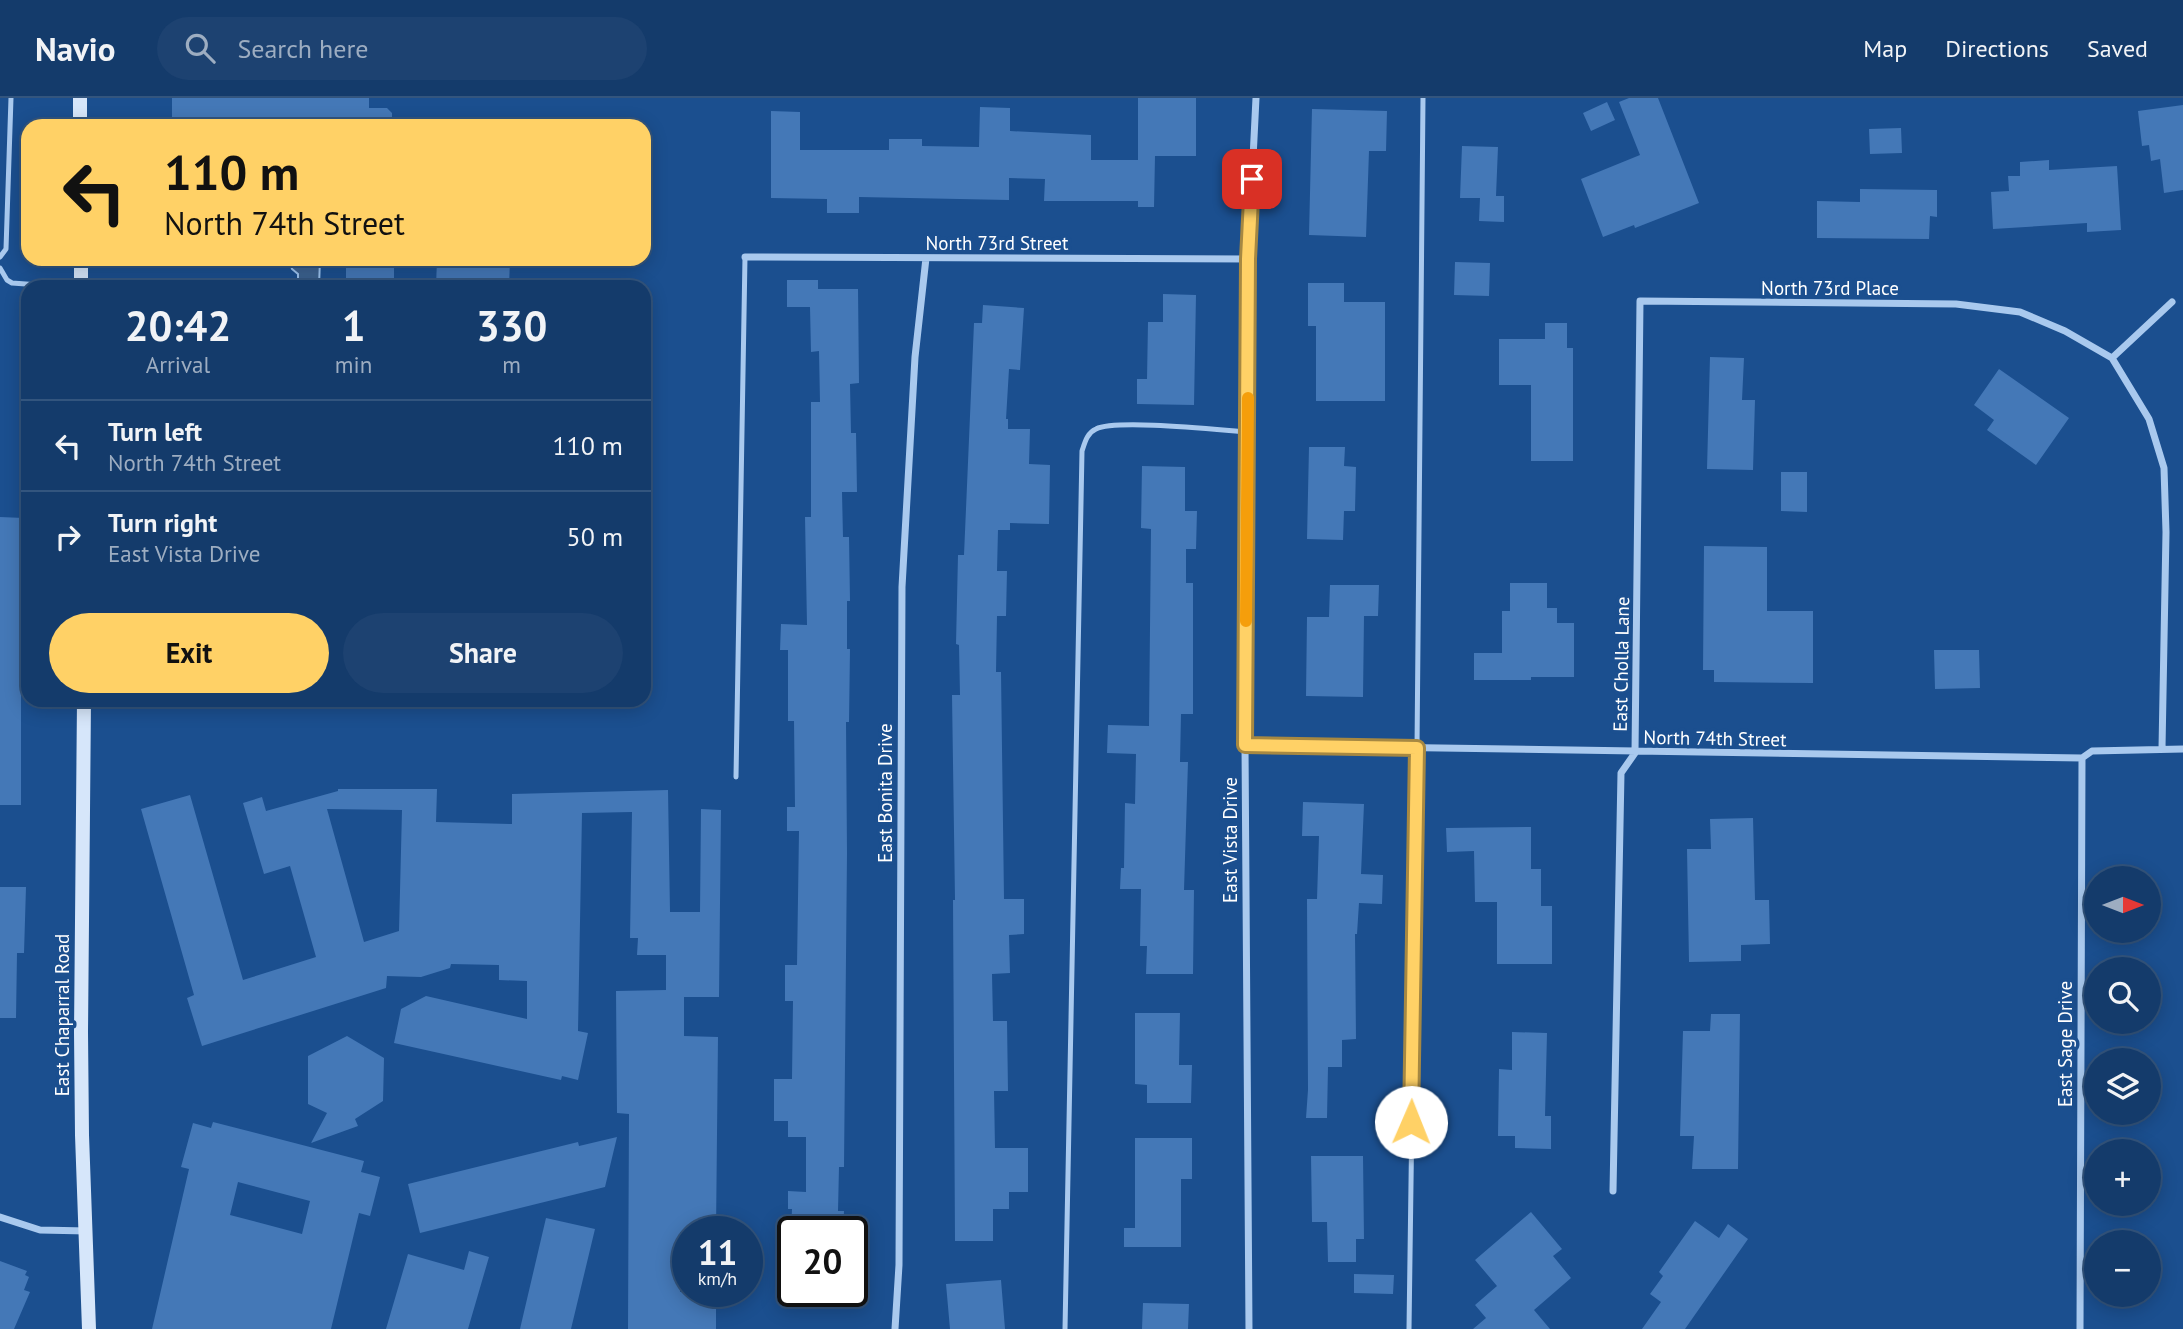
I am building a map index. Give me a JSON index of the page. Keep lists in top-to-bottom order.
{
  "streets": {
    "main road": ["East Chaparral Road"],
    "street": [
      "North 73rd Street",
      "North 73rd Place",
      "East Cholla Lane",
      "North 74th Street",
      "East Bonita Drive",
      "East Vista Drive",
      "East Sage Drive"
    ]
  },
  "crossings": [
    ["North 73rd Street", "East Bonita Drive"],
    ["North 73rd Street", "East Vista Drive"],
    ["North 73rd Place", "East Cholla Lane"],
    ["East Cholla Lane", "North 74th Street"],
    ["North 74th Street", "East Vista Drive"],
    ["North 74th Street", "East Sage Drive"]
  ],
  "north": "right",
  "page": {
    "header": "Navio",
    "search": "Search here",
    "nav": ["Map", "Directions", "Saved"],
    "turn": ["110 m", "North 74th Street"],
    "eta": [
      "20:42",
      "Arrival",
      "1",
      "min",
      "330",
      "m"
    ],
    "list": [
      {
        "name": "Turn left",
        "note": "North 74th Street",
        "value": "110 m"
      },
      {
        "name": "Turn right",
        "note": "East Vista Drive",
        "value": "50 m"
      }
    ],
    "buttons": ["Exit", "Share"],
    "map_buttons": ["+", "−"],
    "speed": "11 km/h",
    "limit": "20"
  }
}
